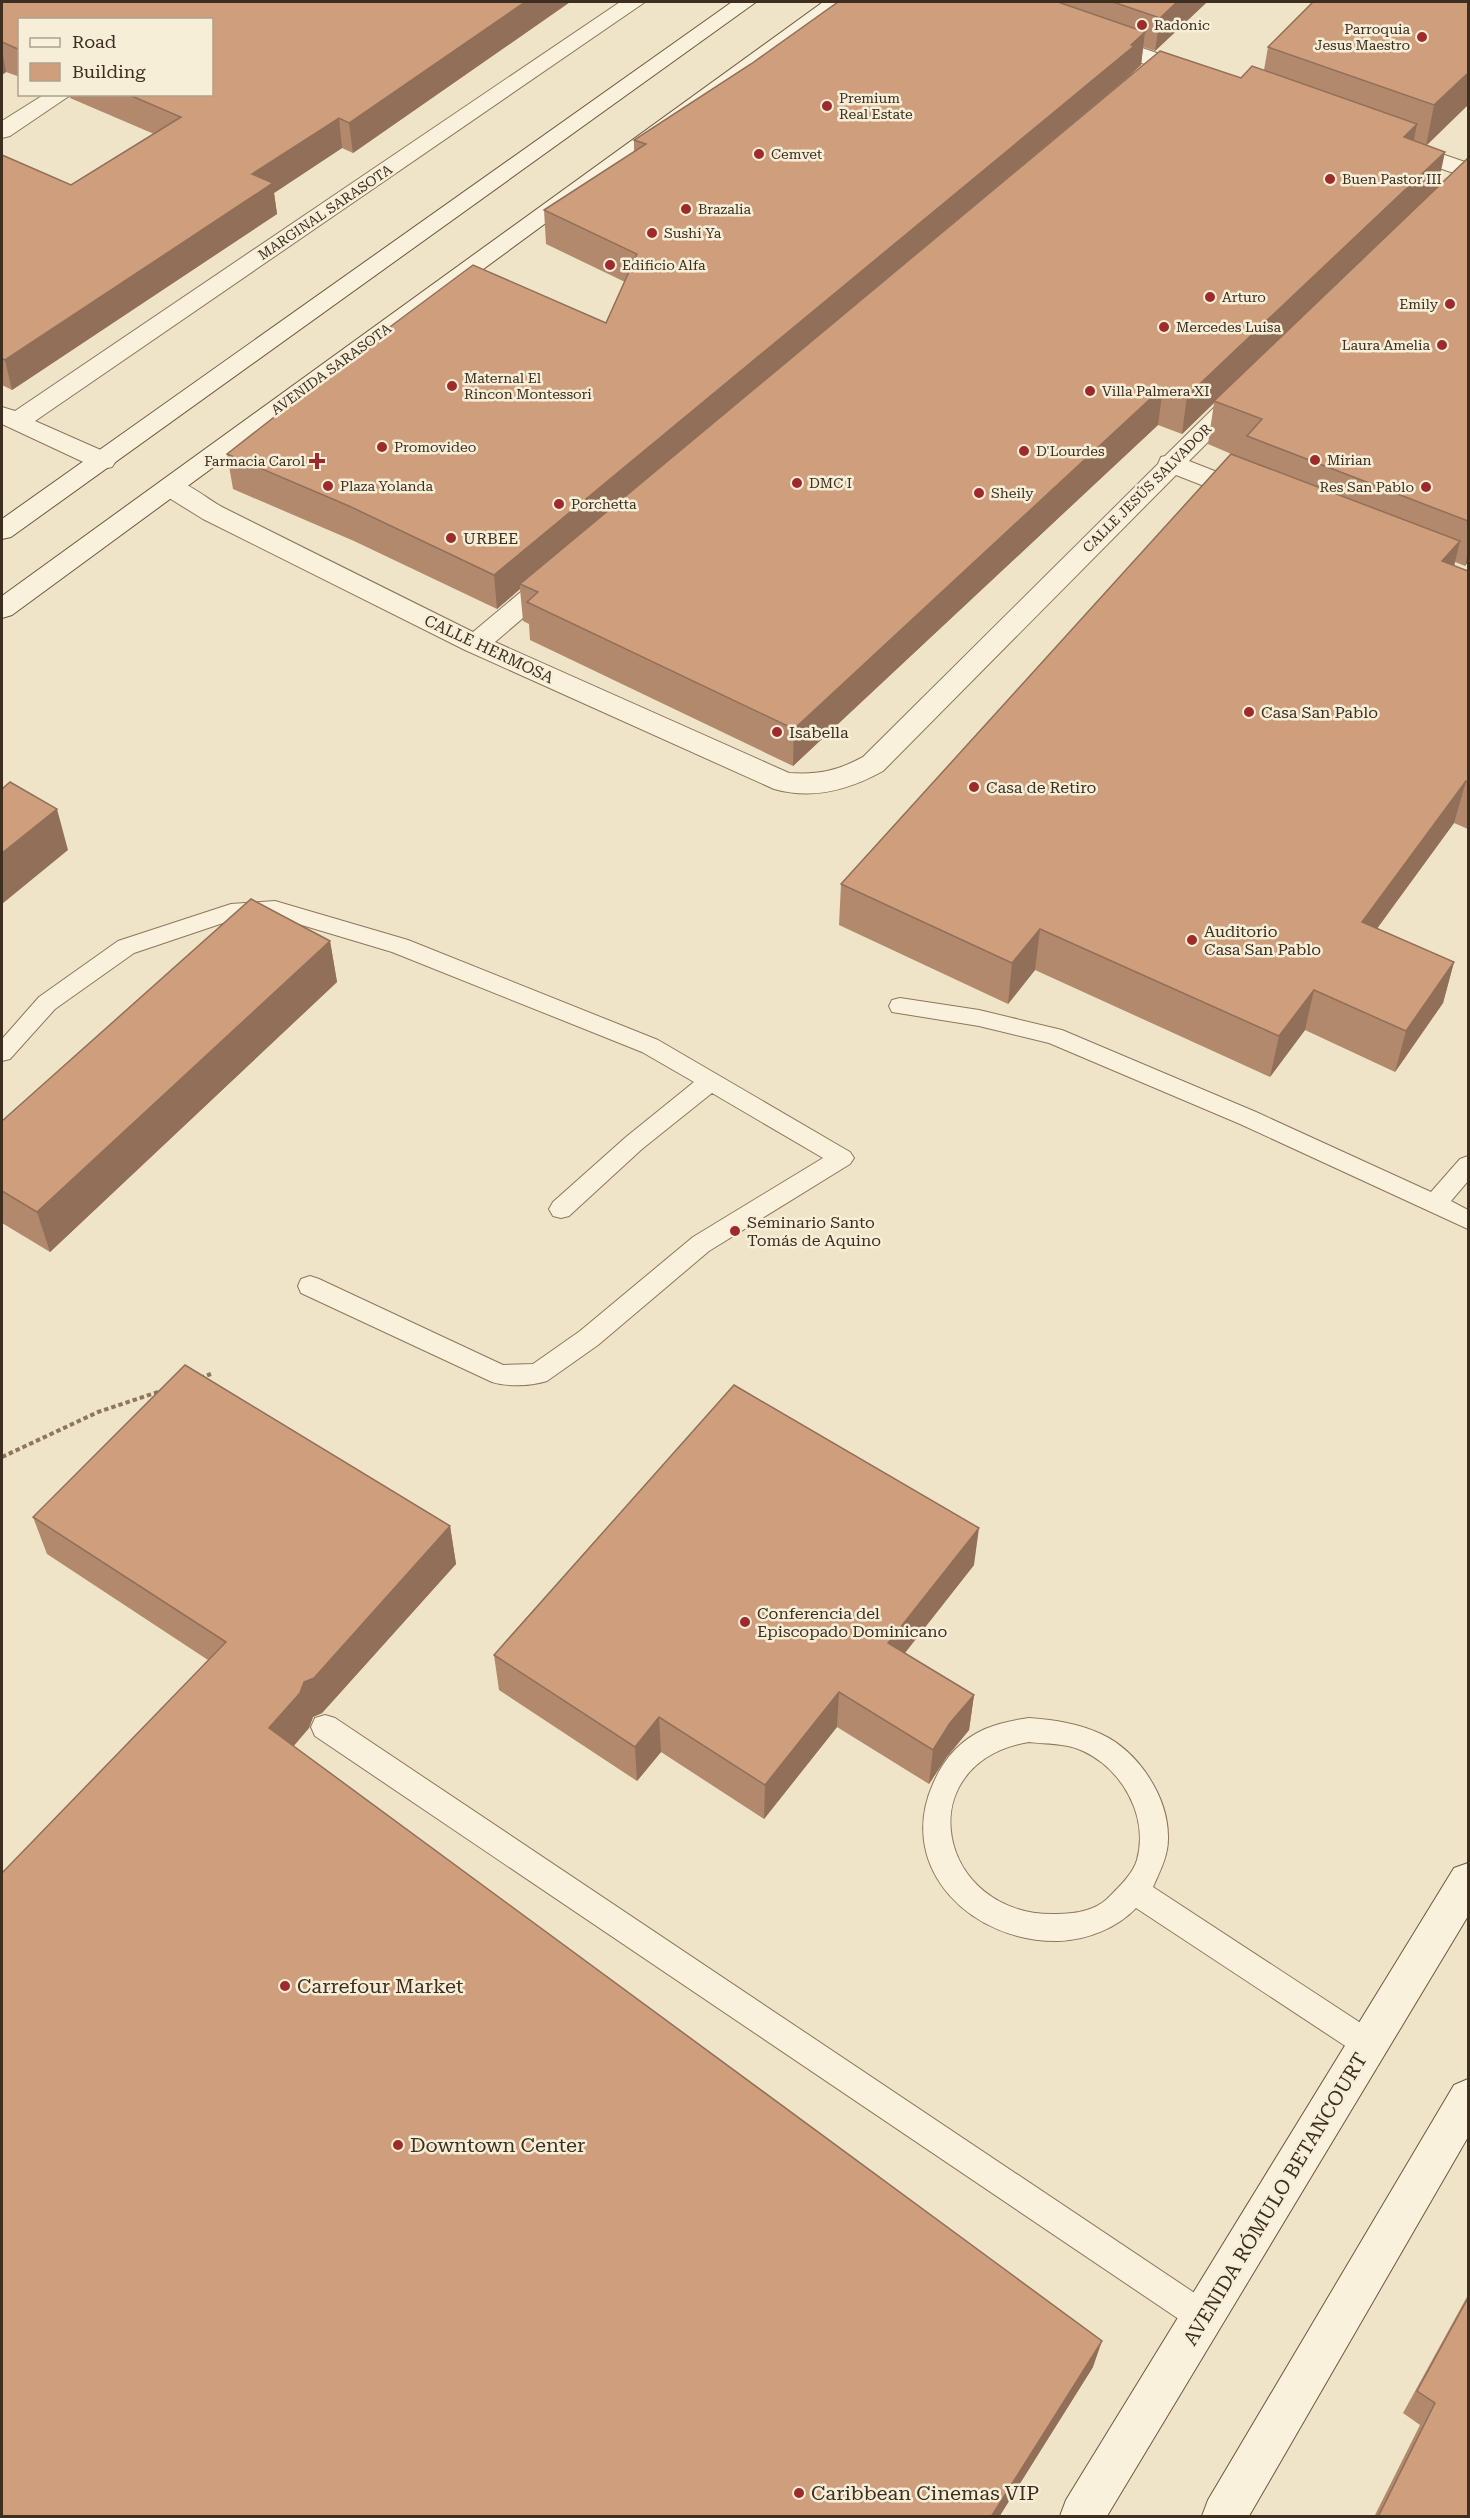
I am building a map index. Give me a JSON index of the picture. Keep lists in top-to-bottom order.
{
  "streets": {
    "main road": [
      "MARGINAL SARASOTA",
      "AVENIDA SARASOTA",
      "CALLE JESÚS SALVADOR",
      "CALLE HERMOSA",
      "AVENIDA RÓMULO BETANCOURT"
    ]
  },
  "crossings": [
    ["AVENIDA SARASOTA", "CALLE HERMOSA"],
    ["CALLE JESÚS SALVADOR", "CALLE HERMOSA"]
  ],
  "places": {
    "other": [
      "Radonic",
      "Parroquia Jesus Maestro",
      "Premium Real Estate",
      "Cemvet",
      "Buen Pastor III",
      "Brazalia",
      "Sushi Ya",
      "Edificio Alfa",
      "Arturo",
      "Emily",
      "Mercedes Luisa",
      "Laura Amelia",
      "Maternal El Rincon Montessori",
      "Villa Palmera XI",
      "Promovideo",
      "D'Lourdes",
      "Mirian",
      "DMC I",
      "Plaza Yolanda",
      "Res San Pablo",
      "Sheily",
      "Porchetta",
      "URBEE",
      "Casa San Pablo",
      "Isabella",
      "Casa de Retiro",
      "Auditorio Casa San Pablo",
      "Seminario Santo Tomás de Aquino",
      "Conferencia del Episcopado Dominicano",
      "Carrefour Market",
      "Downtown Center",
      "Caribbean Cinemas VIP"
    ],
    "health": ["Farmacia Carol"]
  },
  "legend": ["Road", "Building"]
}
